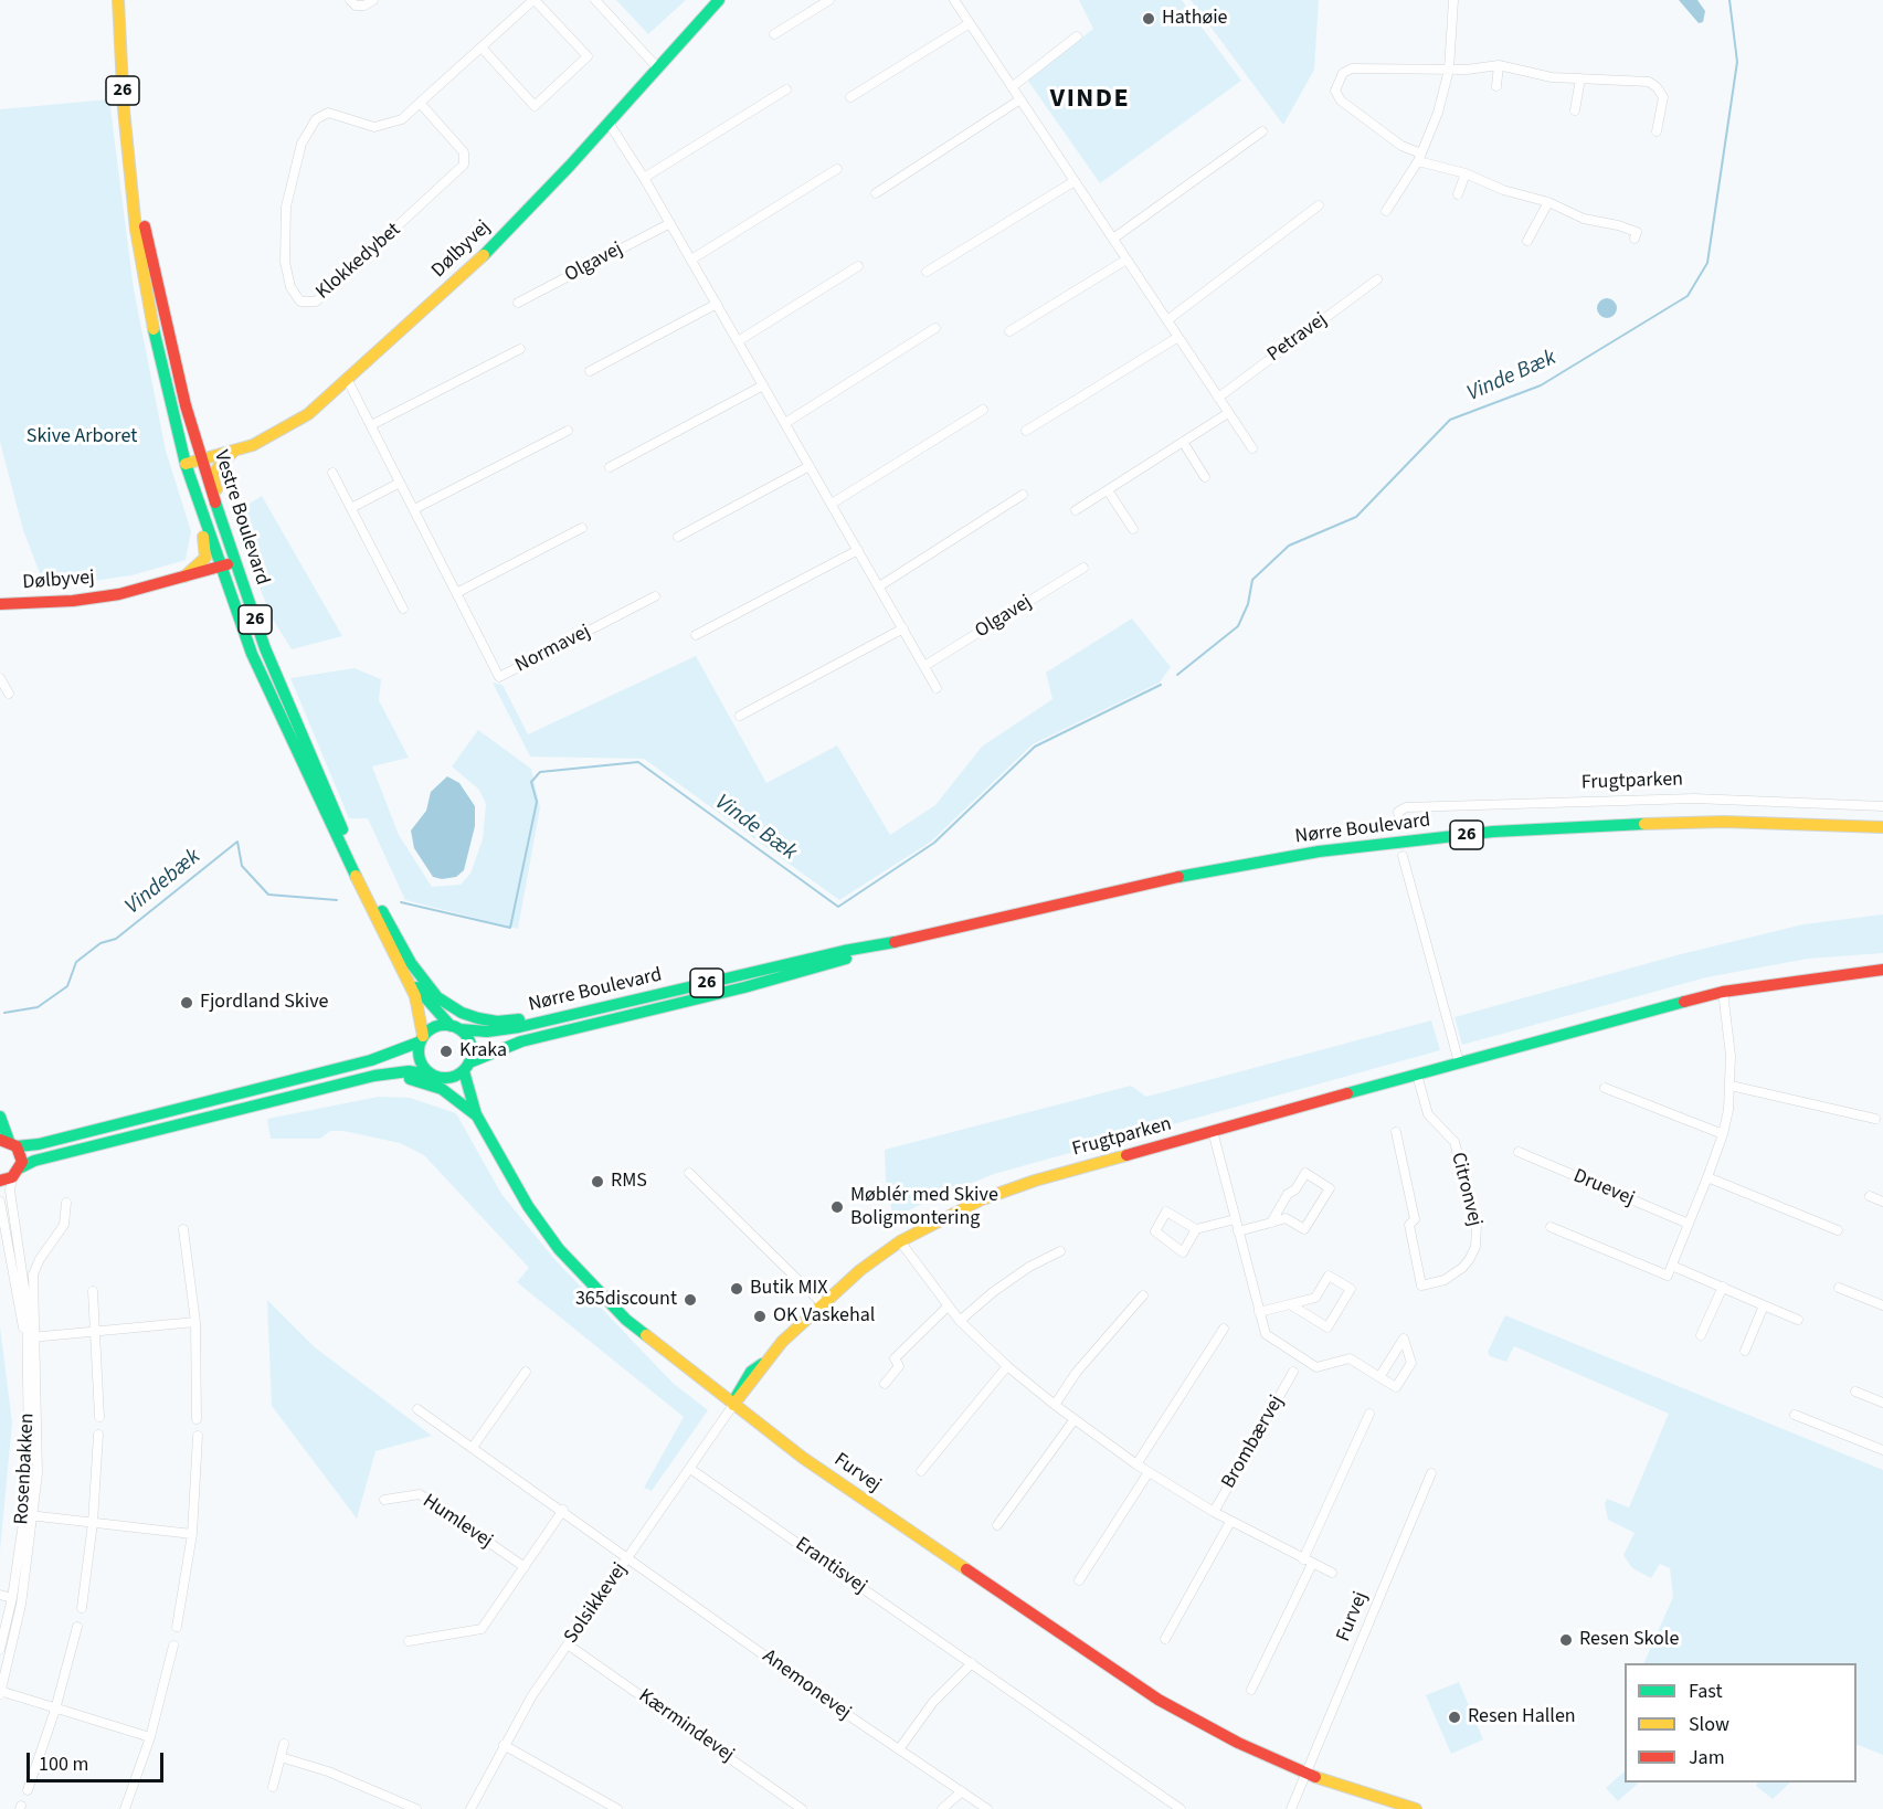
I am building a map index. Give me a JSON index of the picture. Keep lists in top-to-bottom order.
{
  "streets": {
    "main road": [
      "26",
      "Dølbyvej",
      "Vestre Boulevard",
      "Frugtparken",
      "Nørre Boulevard",
      "Furvej"
    ],
    "street": [
      "Klokkedybet",
      "Olgavej",
      "Petravej",
      "Normavej",
      "Druevej",
      "Citronvej",
      "Brombærvej",
      "Rosenbakken",
      "Humlevej",
      "Erantisvej",
      "Solsikkevej",
      "Anemonevej",
      "Kærmindevej"
    ]
  },
  "crossings": [
    ["26", "Vestre Boulevard"],
    ["26", "Nørre Boulevard"],
    ["26", "Furvej"],
    ["Dølbyvej", "Vestre Boulevard"],
    ["Dølbyvej", "Normavej"],
    ["Vestre Boulevard", "Nørre Boulevard"],
    ["Vestre Boulevard", "Furvej"],
    ["Frugtparken", "Citronvej"],
    ["Frugtparken", "Brombærvej"],
    ["Frugtparken", "Furvej"],
    ["Frugtparken", "Solsikkevej"],
    ["Nørre Boulevard", "Furvej"],
    ["Furvej", "Solsikkevej"],
    ["Erantisvej", "Solsikkevej"],
    ["Solsikkevej", "Anemonevej"],
    ["Solsikkevej", "Kærmindevej"]
  ],
  "districts": ["VINDE"],
  "water": ["Vinde Bæk", "Vindebæk"],
  "parks": ["Skive Arboret"],
  "places": [
    "Hathøie",
    "Fjordland Skive",
    "Kraka",
    "RMS",
    "Møblér med Skive Boligmontering",
    "Butik MIX",
    "365discount",
    "OK Vaskehal",
    "Resen Skole",
    "Resen Hallen"
  ],
  "legend": ["Fast", "Slow", "Jam"],
  "scale_bar": "100 m"
}
